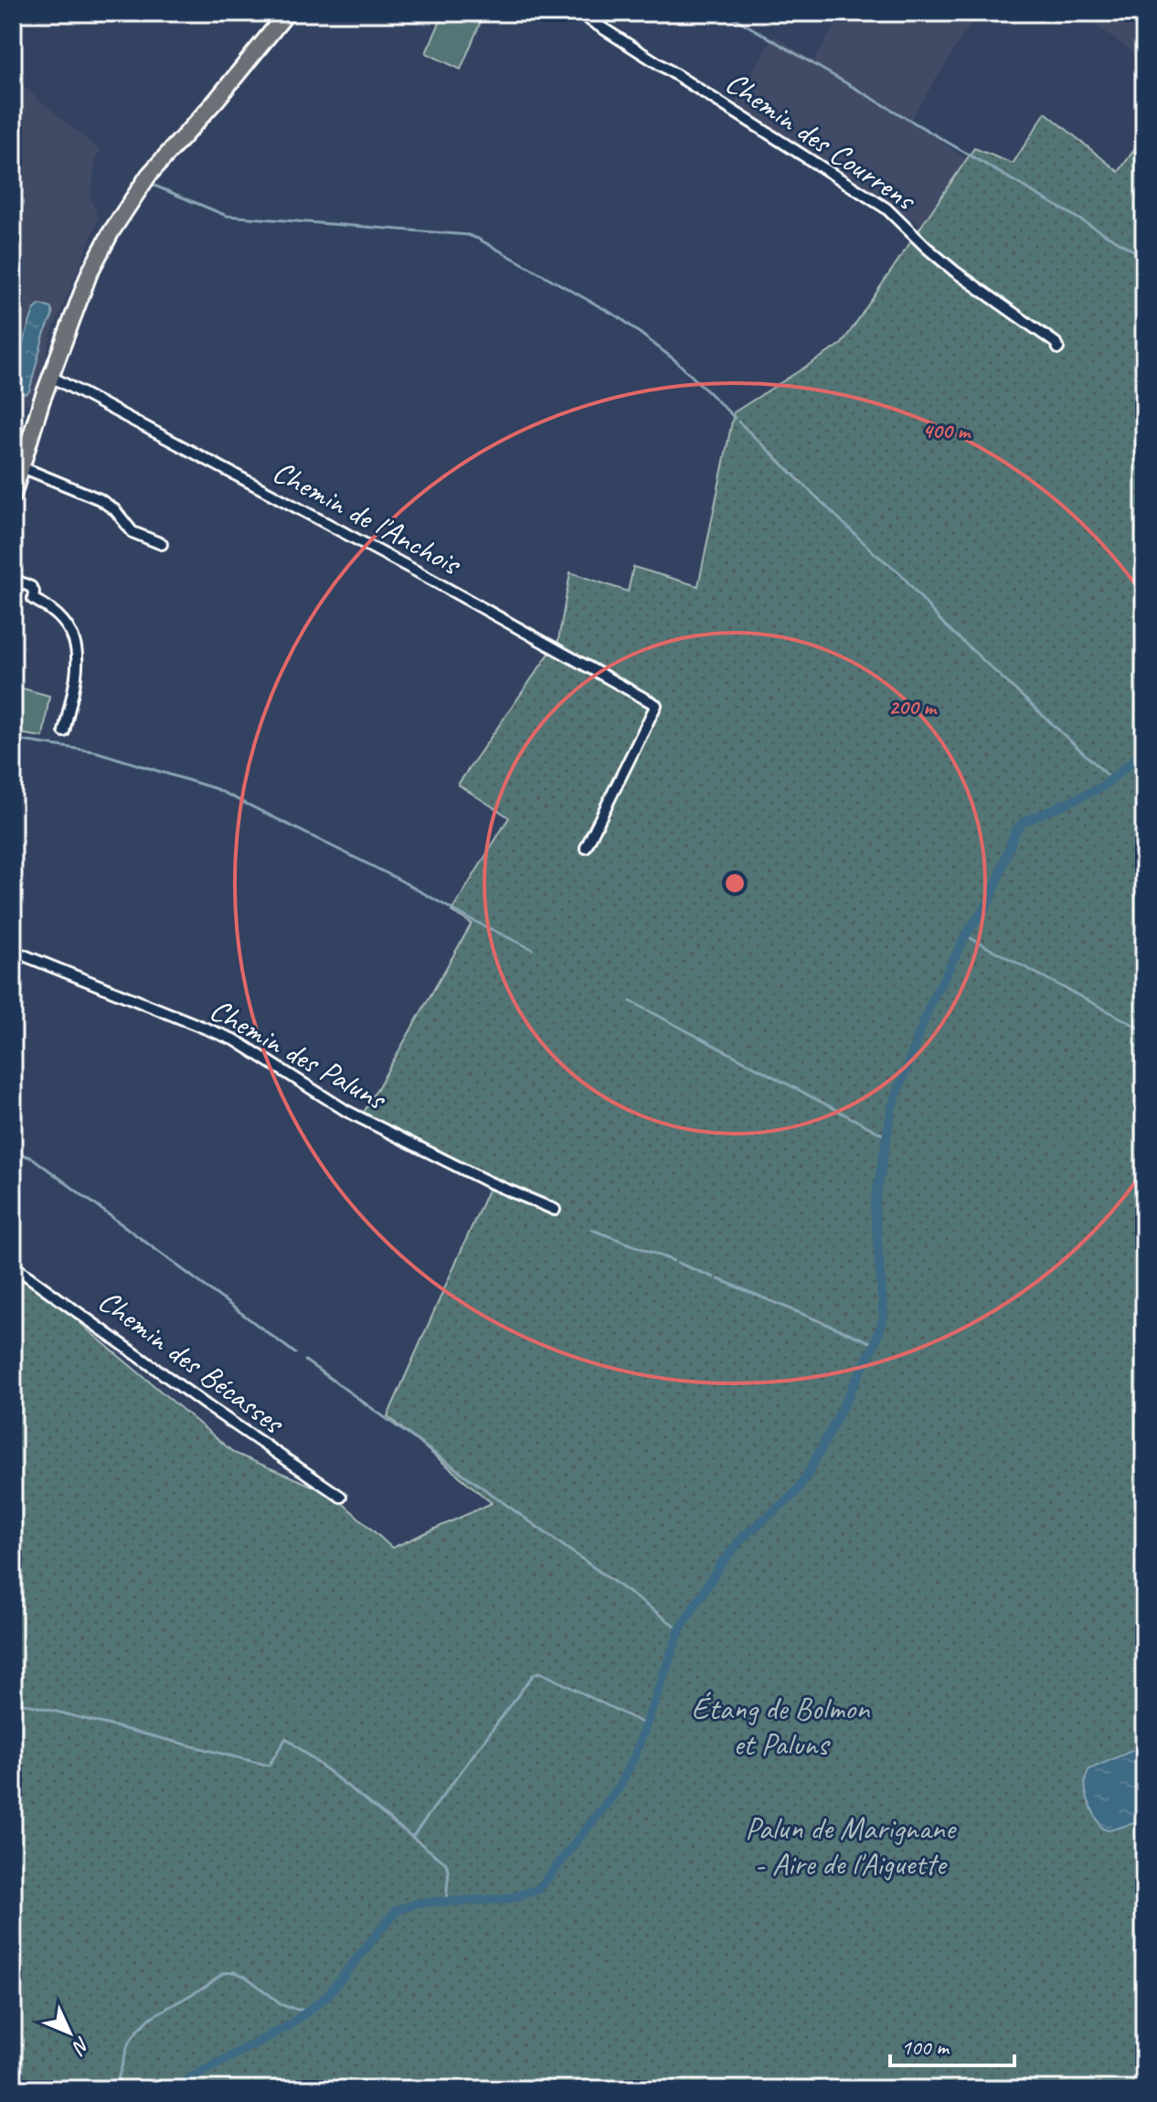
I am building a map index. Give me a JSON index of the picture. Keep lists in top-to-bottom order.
{
  "streets": {
    "street": [
      "Chemin des Courrens",
      "Chemin de l'Anchois",
      "Chemin des Paluns",
      "Chemin des Bécasses"
    ]
  },
  "parks": ["Étang de Bolmon et Paluns", "Palun de Marignane - Aire de l'Aiguette"],
  "scale_bar": "100 m",
  "north": "bottom right",
  "rings": ["400 m", "200 m"]
}
